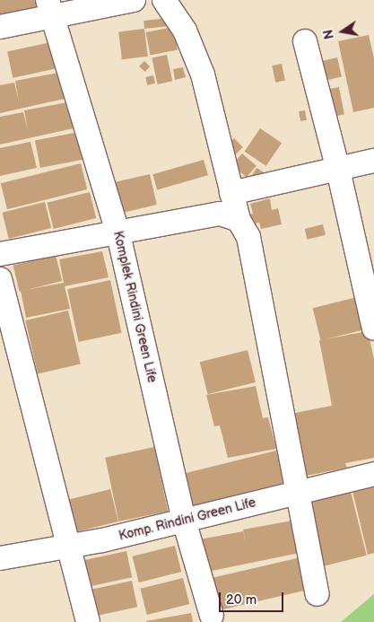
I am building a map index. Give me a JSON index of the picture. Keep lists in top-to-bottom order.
{
  "streets": {
    "street": ["Komplek Rindini Green Life", "Komp. Rindini Green Life"]
  },
  "crossings": [
    ["Komplek Rindini Green Life", "Komp. Rindini Green Life"]
  ],
  "scale_bar": "20 m",
  "north": "left"
}
